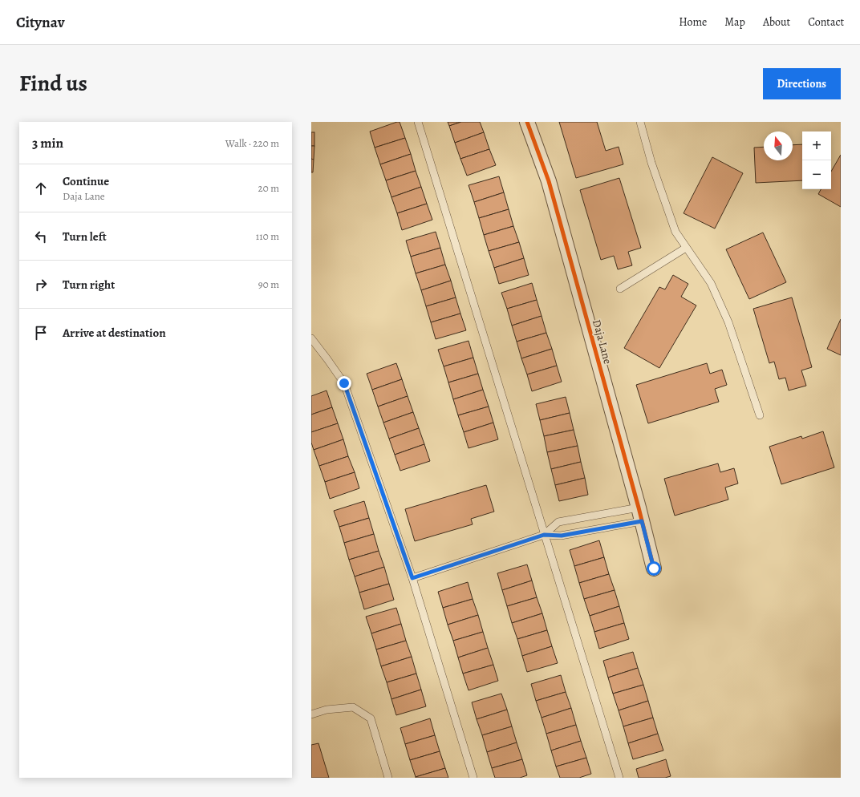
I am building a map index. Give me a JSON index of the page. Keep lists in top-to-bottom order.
{
  "streets": {
    "street": ["Daja Lane"]
  },
  "north": "top",
  "page": {
    "header": "Citynav",
    "nav": [
      "Home",
      "Map",
      "About",
      "Contact"
    ],
    "title": "Find us",
    "buttons": "Directions",
    "heading": ["3 min", "Walk · 220 m"],
    "map_buttons": ["+", "−"],
    "list": [
      ["Continue", "Daja Lane", "20 m"],
      ["Turn left", "110 m"],
      ["Turn right", "90 m"],
      "Arrive at destination"
    ]
  }
}
